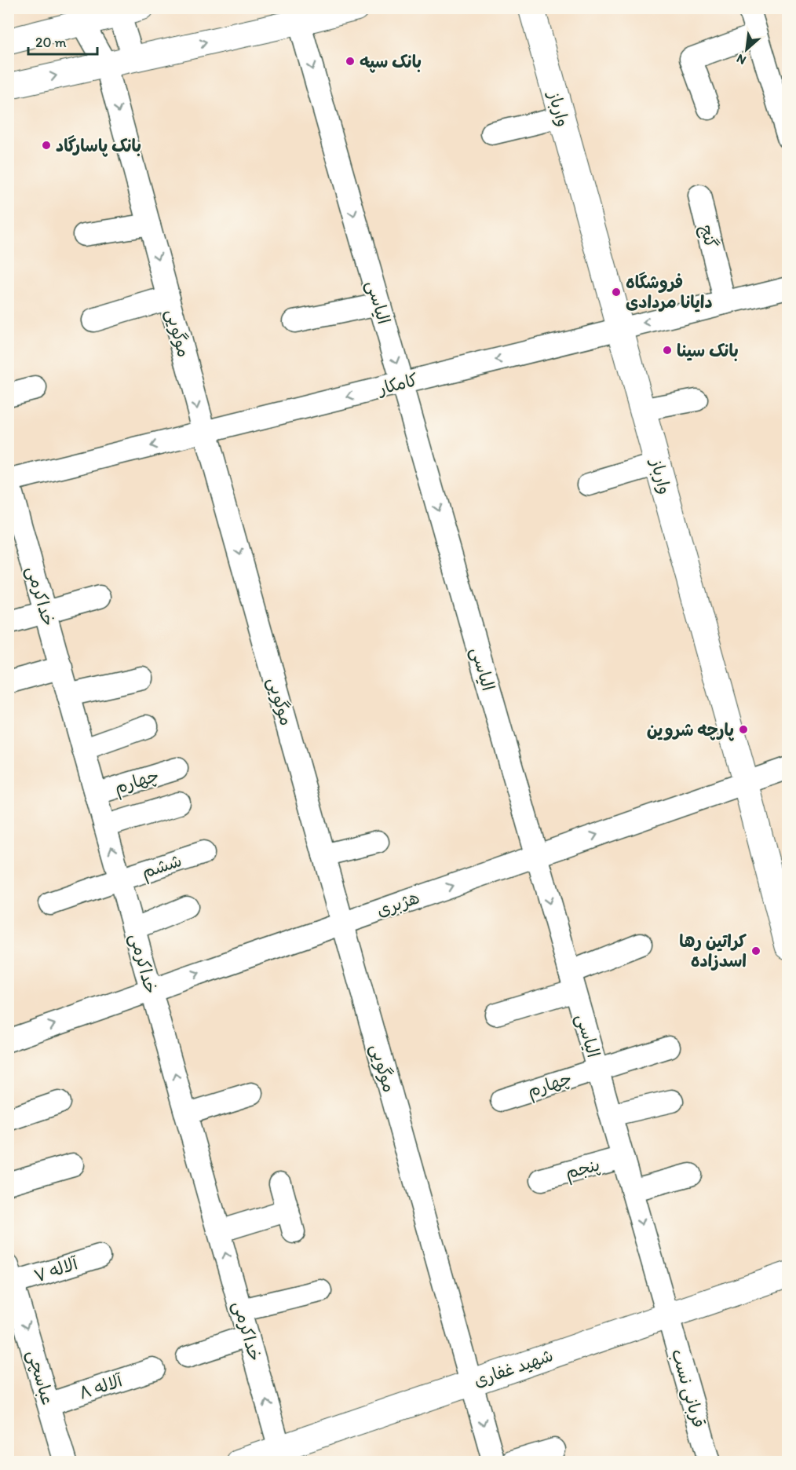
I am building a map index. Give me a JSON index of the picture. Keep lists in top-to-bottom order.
{
  "streets": {
    "main road": ["وارباز", "شهید غفاری"],
    "street": [
      "گنج",
      "الیاسی",
      "موگویی",
      "کامکار",
      "خداکرمی",
      "چهارم",
      "ششم",
      "هژبری",
      "پنجم",
      "آلاله ۷",
      "عباسچی",
      "آلاله ۸",
      "قربانی نسب"
    ]
  },
  "crossings": [
    ["وارباز", "کامکار"],
    ["وارباز", "هژبری"],
    ["گنج", "کامکار"],
    ["الیاسی", "کامکار"],
    ["الیاسی", "چهارم"],
    ["الیاسی", "هژبری"],
    ["الیاسی", "پنجم"],
    ["الیاسی", "شهید غفاری"],
    ["الیاسی", "قربانی نسب"],
    ["موگویی", "کامکار"],
    ["موگویی", "هژبری"],
    ["موگویی", "شهید غفاری"],
    ["کامکار", "خداکرمی"],
    ["خداکرمی", "چهارم"],
    ["خداکرمی", "ششم"],
    ["خداکرمی", "هژبری"],
    ["خداکرمی", "شهید غفاری"],
    ["آلاله ۷", "عباسچی"],
    ["شهید غفاری", "قربانی نسب"],
    ["عباسچی", "آلاله ۸"]
  ],
  "one_way": [
    "الیاسی",
    "موگویی",
    "خداکرمی",
    "عباسچی"
  ],
  "places": [
    "بانک سپه",
    "بانک پاسارگاد",
    "فروشگاه دایانا مردادی",
    "بانک سینا",
    "پارچه شروین",
    "کراتین رها اسدزاده"
  ],
  "scale_bar": "20 m",
  "north": "bottom left"
}
